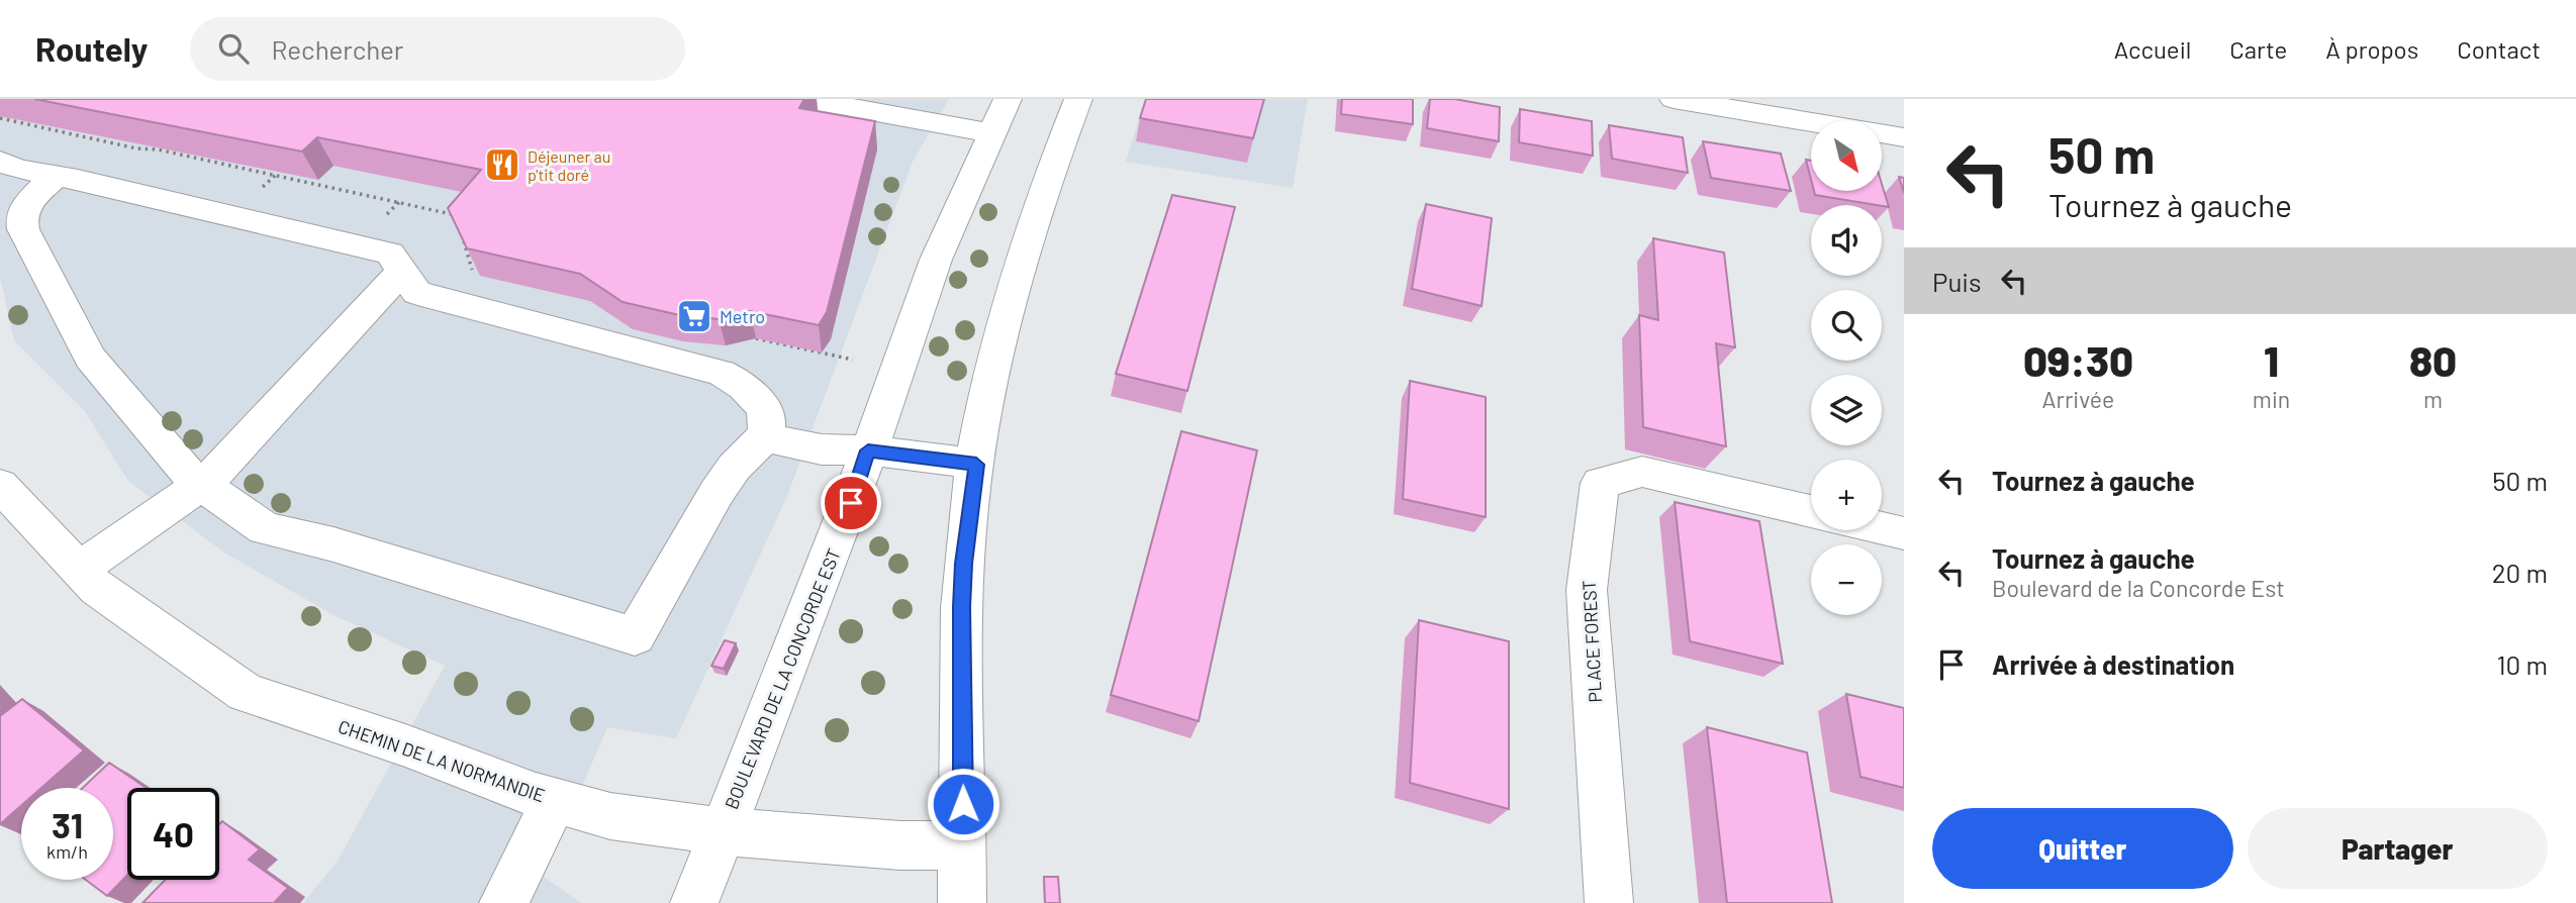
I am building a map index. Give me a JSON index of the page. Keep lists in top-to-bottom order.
{
  "streets": {
    "street": ["PLACE FOREST", "BOULEVARD DE LA CONCORDE EST", "CHEMIN DE LA NORMANDIE"]
  },
  "crossings": [
    ["BOULEVARD DE LA CONCORDE EST", "CHEMIN DE LA NORMANDIE"]
  ],
  "places": {
    "restaurant": ["Déjeuner au p'tit doré"],
    "supermarket": ["Metro"]
  },
  "north": "bottom right",
  "page": {
    "header": "Routely",
    "search": "Rechercher",
    "nav": [
      "Accueil",
      "Carte",
      "À propos",
      "Contact"
    ],
    "turn": ["50 m", "Tournez à gauche"],
    "map_buttons": ["+", "−"],
    "then": "Puis",
    "eta": [
      "09:30",
      "Arrivée",
      "1",
      "min",
      "80",
      "m"
    ],
    "list": [
      {
        "name": "Tournez à gauche",
        "value": "50 m"
      },
      {
        "name": "Tournez à gauche",
        "note": "Boulevard de la Concorde Est",
        "value": "20 m"
      },
      {
        "name": "Arrivée à destination",
        "value": "10 m"
      }
    ],
    "speed": "31 km/h",
    "limit": "40",
    "buttons": ["Quitter", "Partager"]
  }
}
